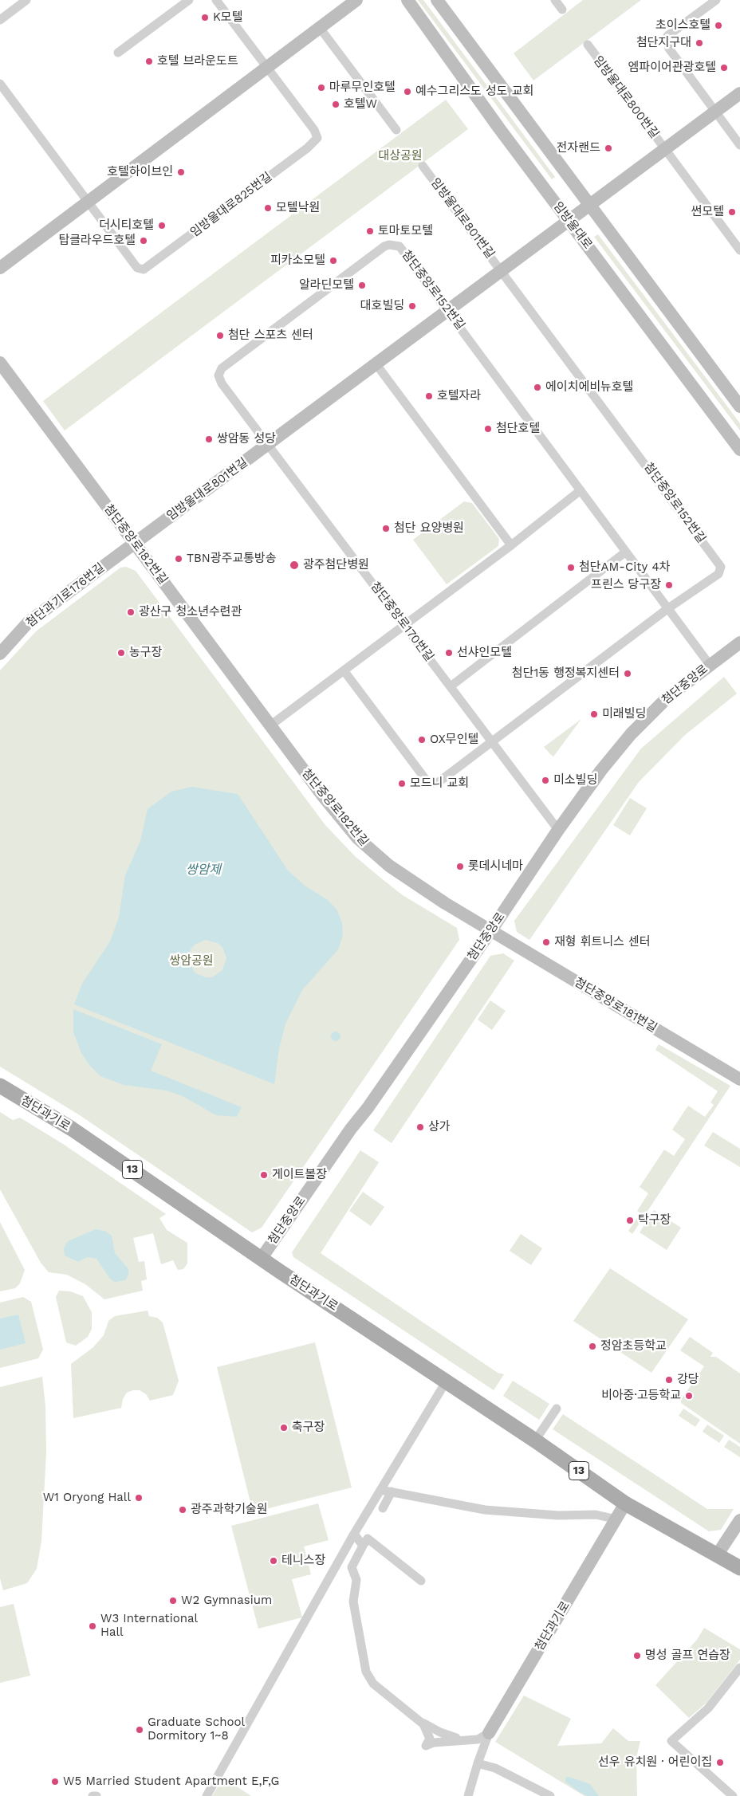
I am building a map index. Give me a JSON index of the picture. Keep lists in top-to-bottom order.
{
  "streets": {
    "main road": ["첨단과기로", "13"],
    "street": [
      "임방울대로800번길",
      "임방울대로825번길",
      "임방울대로801번길",
      "임방울대로",
      "첨단중앙로152번길",
      "첨단중앙로182번길",
      "첨단과기로176번길",
      "첨단중앙로170번길",
      "첨단중앙로",
      "첨단중앙로181번길"
    ]
  },
  "crossings": [
    ["임방울대로800번길", "임방울대로801번길"],
    ["임방울대로800번길", "임방울대로"],
    ["임방울대로801번길", "임방울대로"],
    ["임방울대로801번길", "첨단중앙로152번길"],
    ["임방울대로801번길", "첨단중앙로182번길"],
    ["임방울대로801번길", "첨단과기로176번길"],
    ["임방울대로801번길", "첨단중앙로170번길"],
    ["첨단중앙로152번길", "첨단중앙로170번길"],
    ["첨단중앙로152번길", "첨단중앙로"],
    ["첨단중앙로182번길", "첨단과기로176번길"],
    ["첨단중앙로182번길", "첨단중앙로"],
    ["첨단중앙로182번길", "첨단중앙로181번길"],
    ["첨단중앙로170번길", "첨단중앙로"],
    ["첨단중앙로", "첨단중앙로181번길"],
    ["첨단중앙로", "첨단과기로"]
  ],
  "water": ["쌍암제"],
  "parks": ["대상공원", "쌍암공원"],
  "places": [
    "K모텔",
    "초이스호텔",
    "첨단지구대",
    "호텔 브라운도트",
    "엠파이어관광호텔",
    "마루무인호텔",
    "예수그리스도 성도 교회",
    "호텔W",
    "전자랜드",
    "호텔하이브인",
    "모텔낙원",
    "썬모텔",
    "더시티호텔",
    "토마토모텔",
    "탑클라우드호텔",
    "피카소모텔",
    "알라딘모텔",
    "대호빌딩",
    "첨단 스포츠 센터",
    "에이치에비뉴호텔",
    "호텔자라",
    "첨단호텔",
    "쌍암동 성당",
    "첨단 요양병원",
    "TBN광주교통방송",
    "광주첨단병원",
    "첨단AM-City 4차",
    "프린스 당구장",
    "광산구 청소년수련관",
    "농구장",
    "선샤인모텔",
    "첨단1동 행정복지센터",
    "미래빌딩",
    "OX무인텔",
    "미소빌딩",
    "모드니 교회",
    "롯데시네마",
    "재형 휘트니스 센터",
    "상가",
    "게이트볼장",
    "탁구장",
    "정암초등학교",
    "강당",
    "비아중·고등학교",
    "축구장",
    "W1 Oryong Hall",
    "광주과학기술원",
    "테니스장",
    "W2 Gymnasium",
    "W3 International Hall",
    "명성 골프 연습장",
    "Graduate School Dormitory 1~8",
    "선우 유치원 · 어린이집",
    "W5 Married Student Apartment E,F,G"
  ]
}
